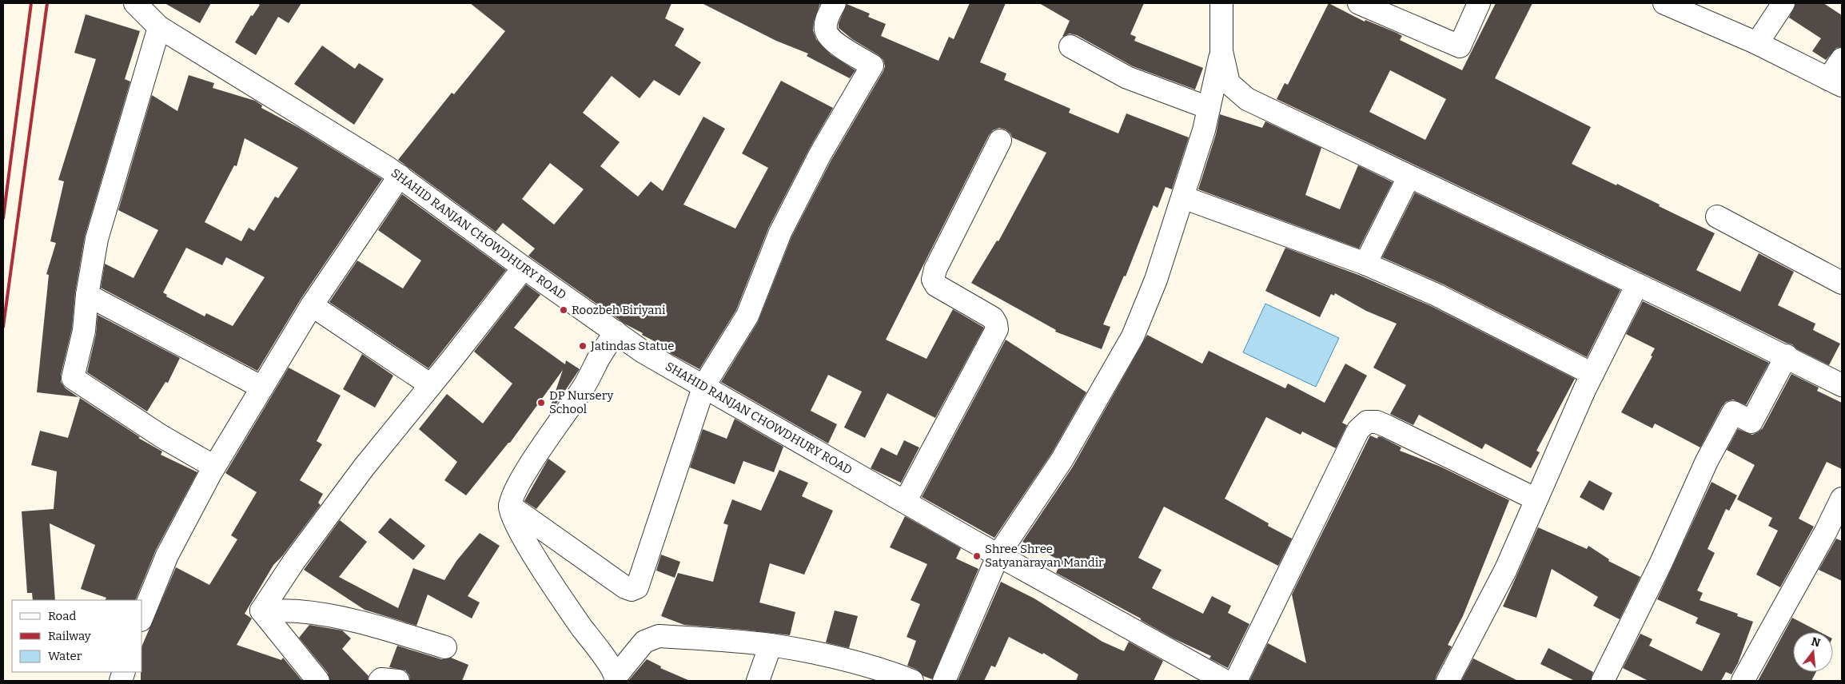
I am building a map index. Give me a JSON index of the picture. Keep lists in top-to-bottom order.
{
  "streets": {
    "street": ["SHAHID RANJAN CHOWDHURY ROAD"]
  },
  "places": [
    "Roozbeh Biriyani",
    "Jatindas Statue",
    "DP Nursery School",
    "Shree Shree Satyanarayan Mandir"
  ],
  "legend": ["Road", "Railway", "Water"],
  "north": "top"
}
